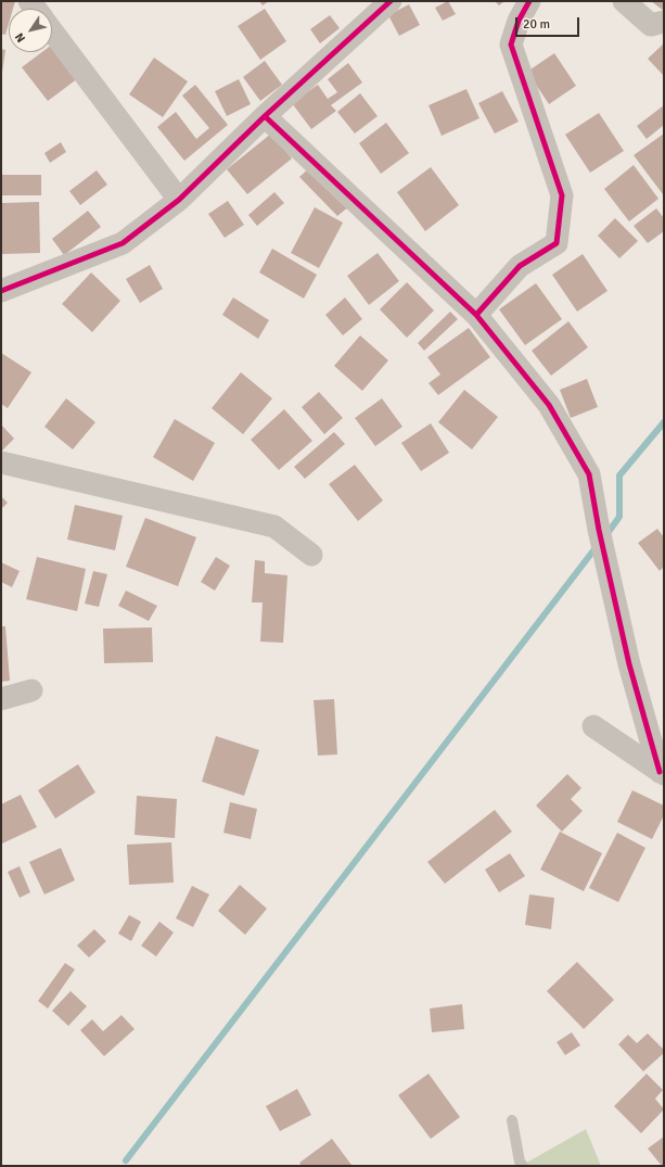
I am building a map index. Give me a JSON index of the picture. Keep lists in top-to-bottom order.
{
  "scale_bar": "20 m",
  "north": "bottom left"
}
